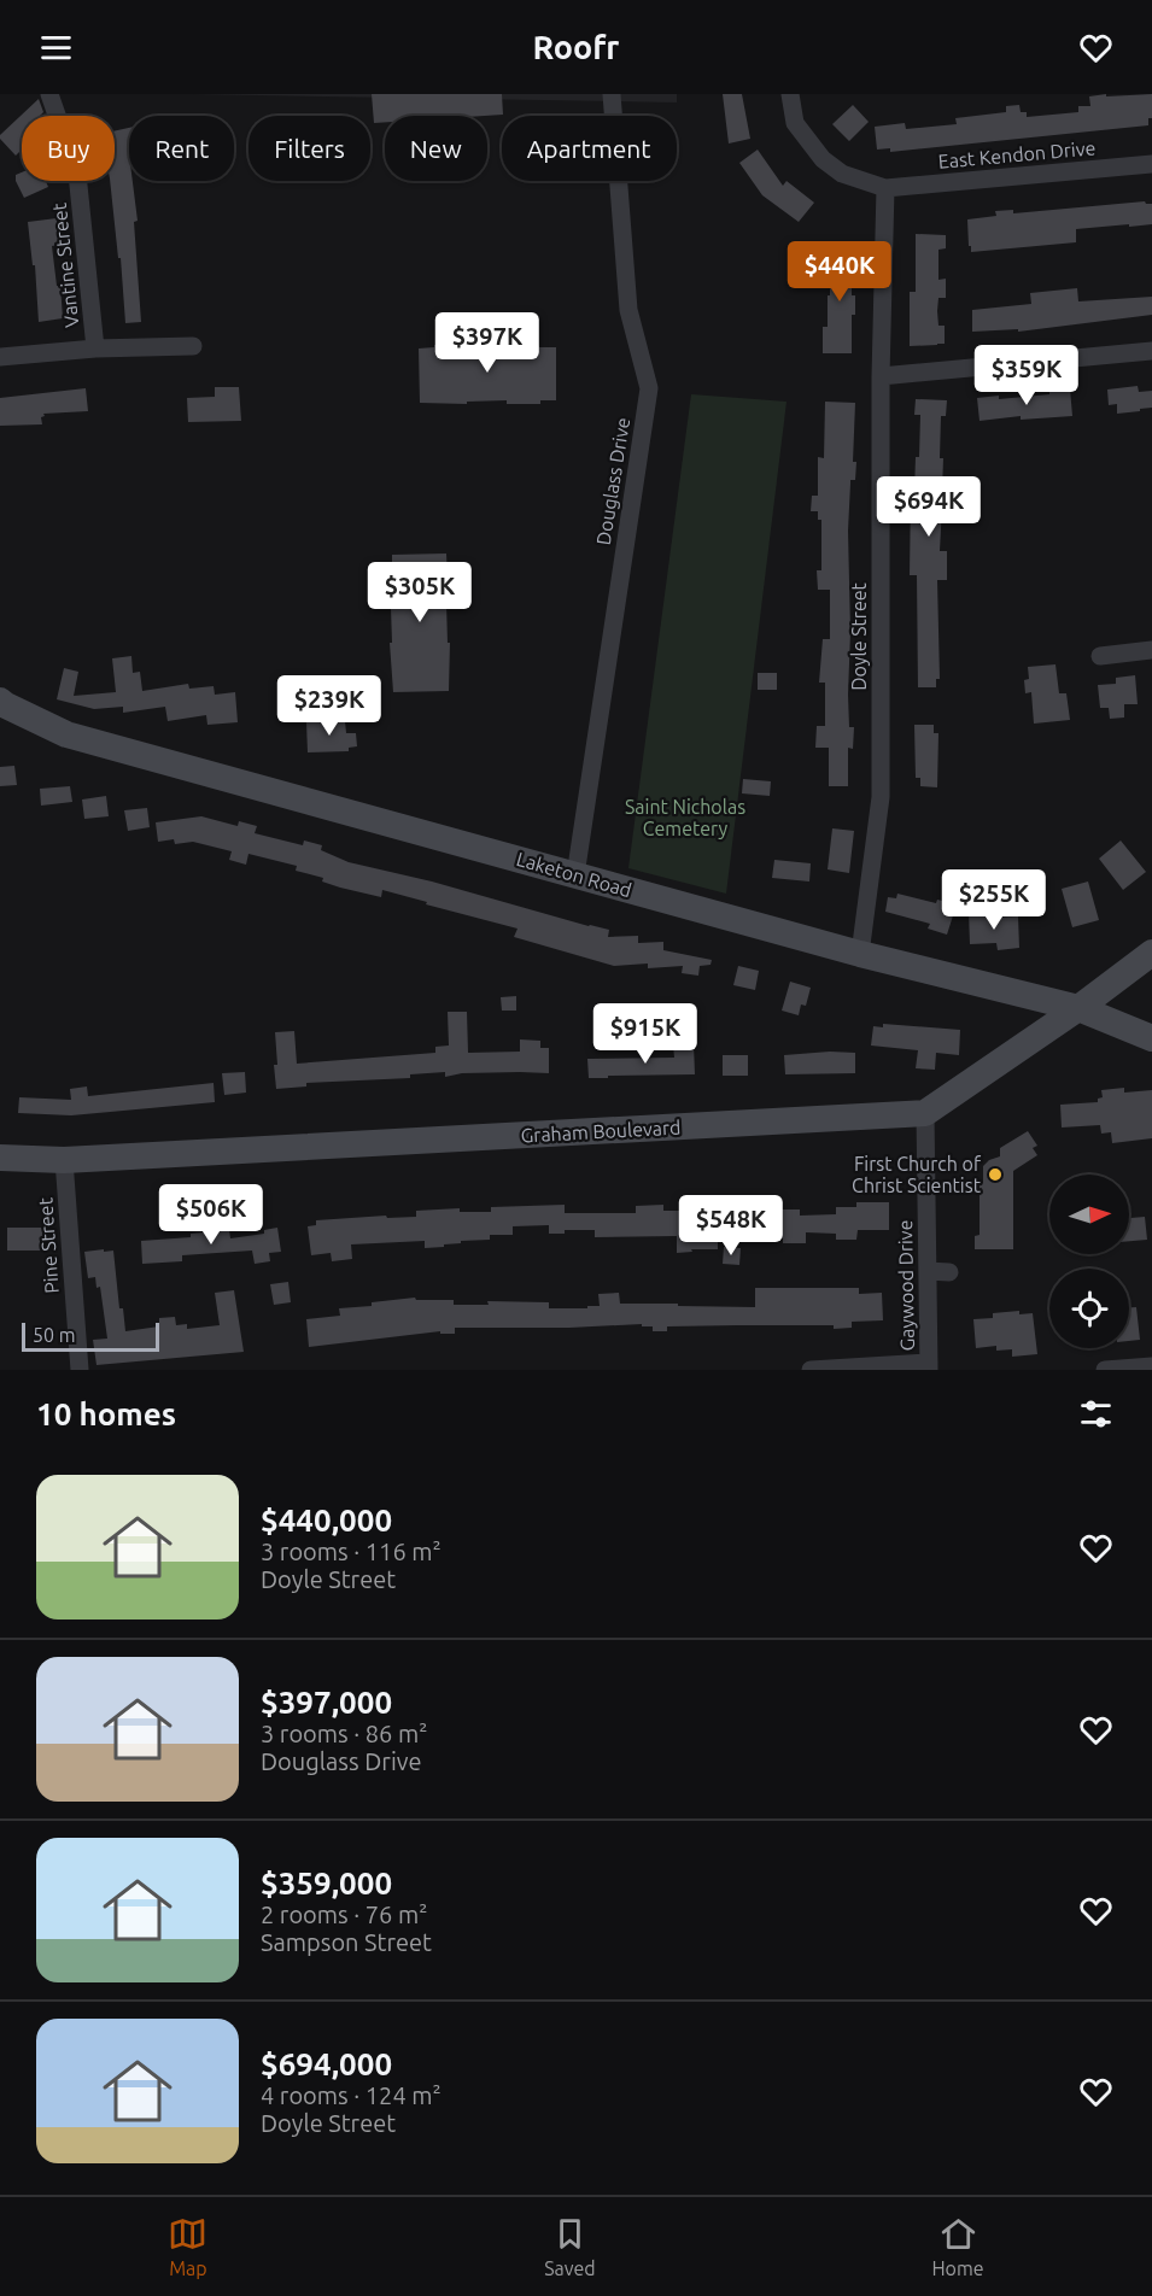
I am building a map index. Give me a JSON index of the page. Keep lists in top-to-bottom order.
{
  "streets": {
    "street": [
      "East Kendon Drive",
      "Vantine Street",
      "Douglass Drive",
      "Doyle Street",
      "Laketon Road",
      "Graham Boulevard",
      "Pine Street",
      "Gaywood Drive"
    ]
  },
  "crossings": [
    ["East Kendon Drive", "Doyle Street"],
    ["Douglass Drive", "Laketon Road"],
    ["Doyle Street", "Laketon Road"],
    ["Graham Boulevard", "Pine Street"],
    ["Graham Boulevard", "Gaywood Drive"]
  ],
  "parks": ["Saint Nicholas Cemetery"],
  "places": ["First Church of Christ Scientist"],
  "scale_bar": "50 m",
  "north": "right",
  "page": {
    "header": "Roofr",
    "chip": [
      "Buy",
      "Rent",
      "Filters",
      "New",
      "Apartment"
    ],
    "price": [
      "$440K",
      "$397K",
      "$359K",
      "$694K",
      "$305K",
      "$239K",
      "$255K",
      "$915K",
      "$506K",
      "$548K"
    ],
    "scale": "50 m",
    "heading": "10 homes",
    "list": [
      {
        "name": "$440,000",
        "note": "3 rooms · 116 m² · Doyle Street"
      },
      {
        "name": "$397,000",
        "note": "3 rooms · 86 m² · Douglass Drive"
      },
      {
        "name": "$359,000",
        "note": "2 rooms · 76 m² · Sampson Street"
      },
      {
        "name": "$694,000",
        "note": "4 rooms · 124 m² · Doyle Street"
      }
    ],
    "tabs": ["Map", "Saved", "Home"]
  }
}
